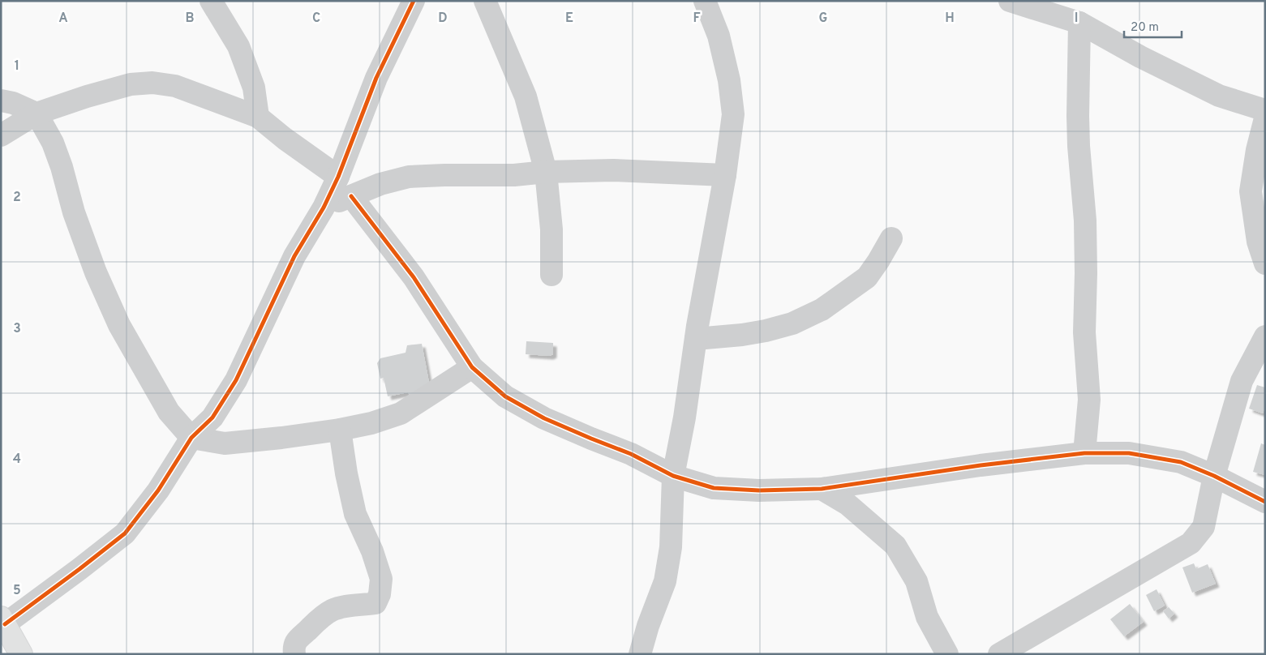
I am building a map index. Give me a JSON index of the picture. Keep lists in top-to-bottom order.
{
  "scale_bar": "20 m",
  "grid": {
    "columns": [
      "A",
      "B",
      "C",
      "D",
      "E",
      "F",
      "G",
      "H",
      "I"
    ],
    "rows": [
      "1",
      "2",
      "3",
      "4",
      "5"
    ]
  }
}
